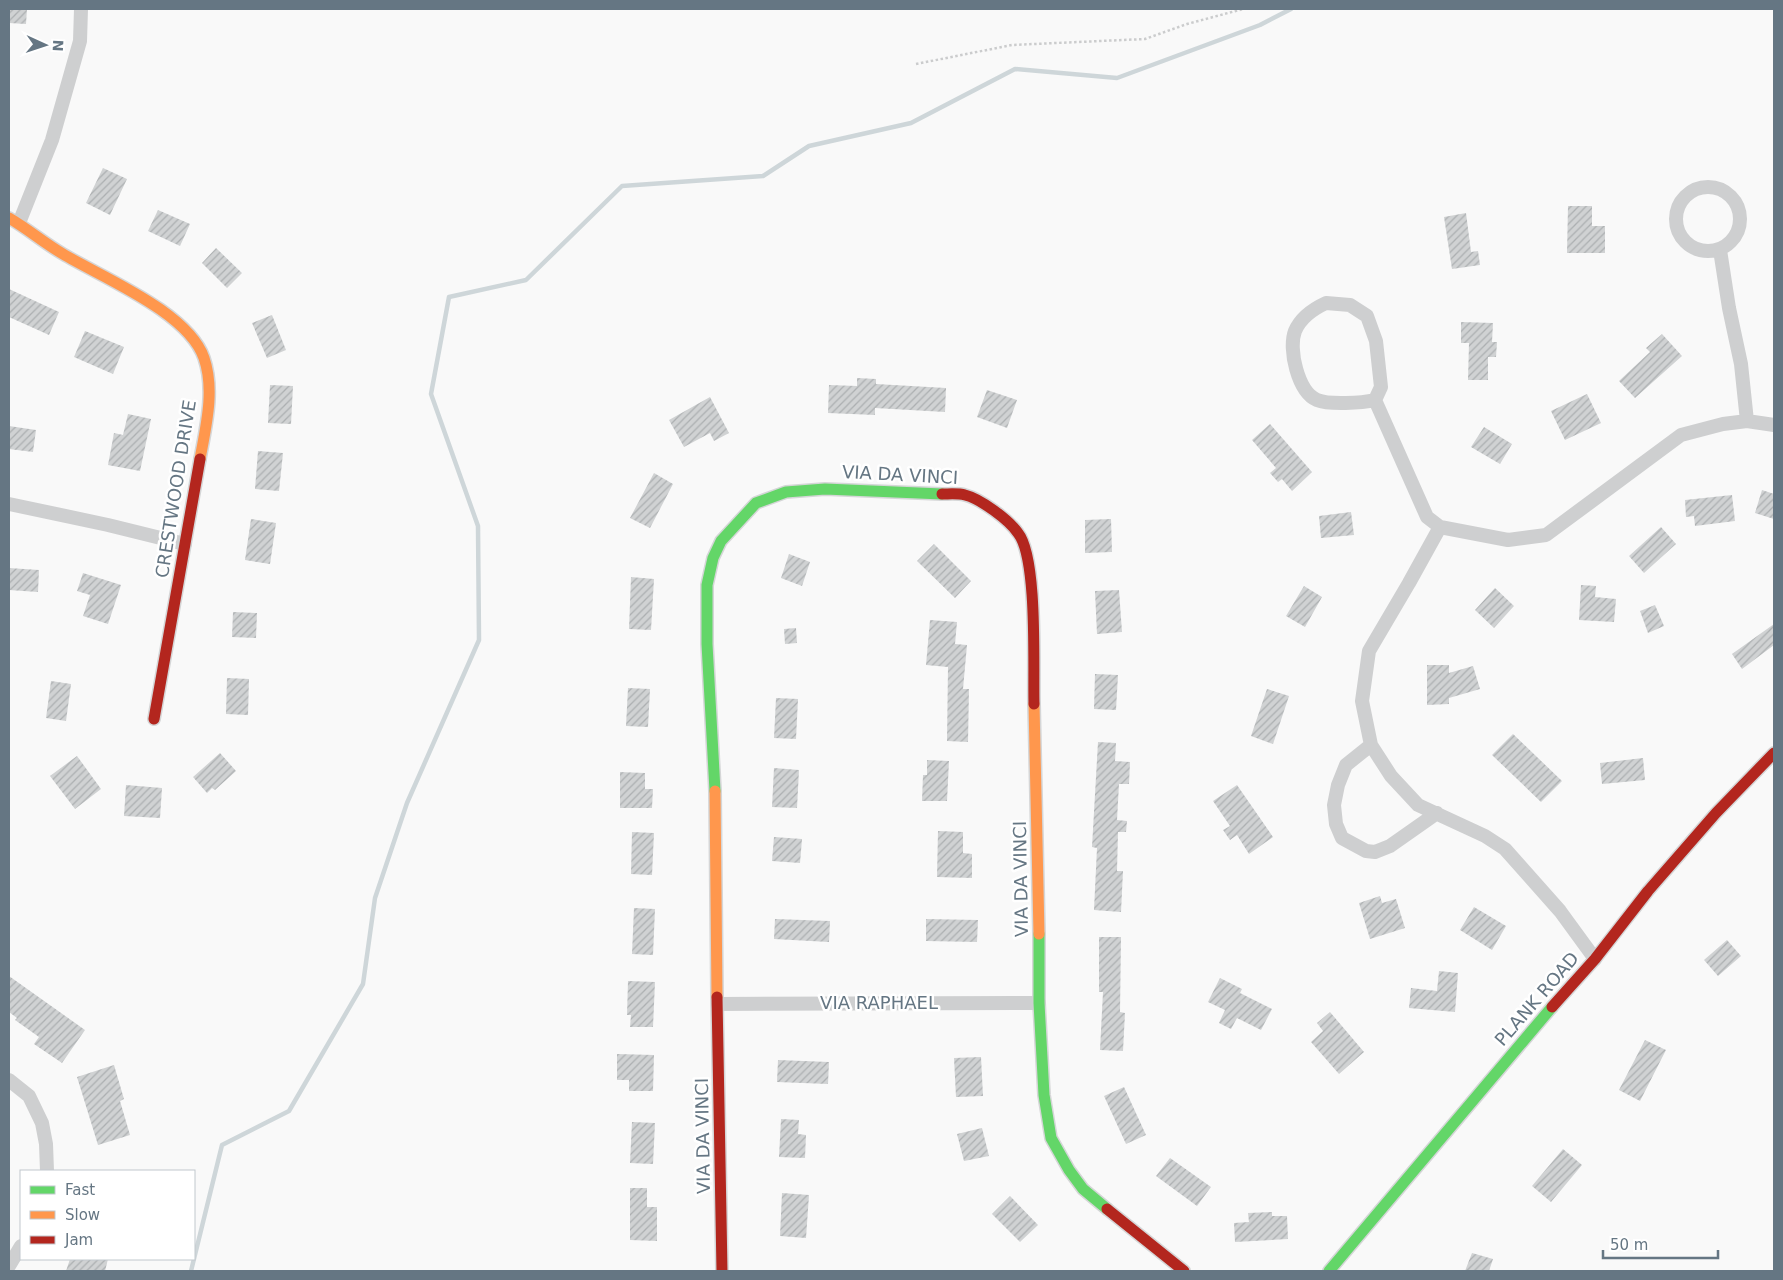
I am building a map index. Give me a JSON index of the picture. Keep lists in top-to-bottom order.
{
  "streets": {
    "street": [
      "VIA DA VINCI",
      "CRESTWOOD DRIVE",
      "PLANK ROAD",
      "VIA RAPHAEL"
    ]
  },
  "crossings": [
    ["VIA DA VINCI", "VIA RAPHAEL"]
  ],
  "legend": ["Fast", "Slow", "Jam"],
  "scale_bar": "50 m",
  "north": "right"
}
